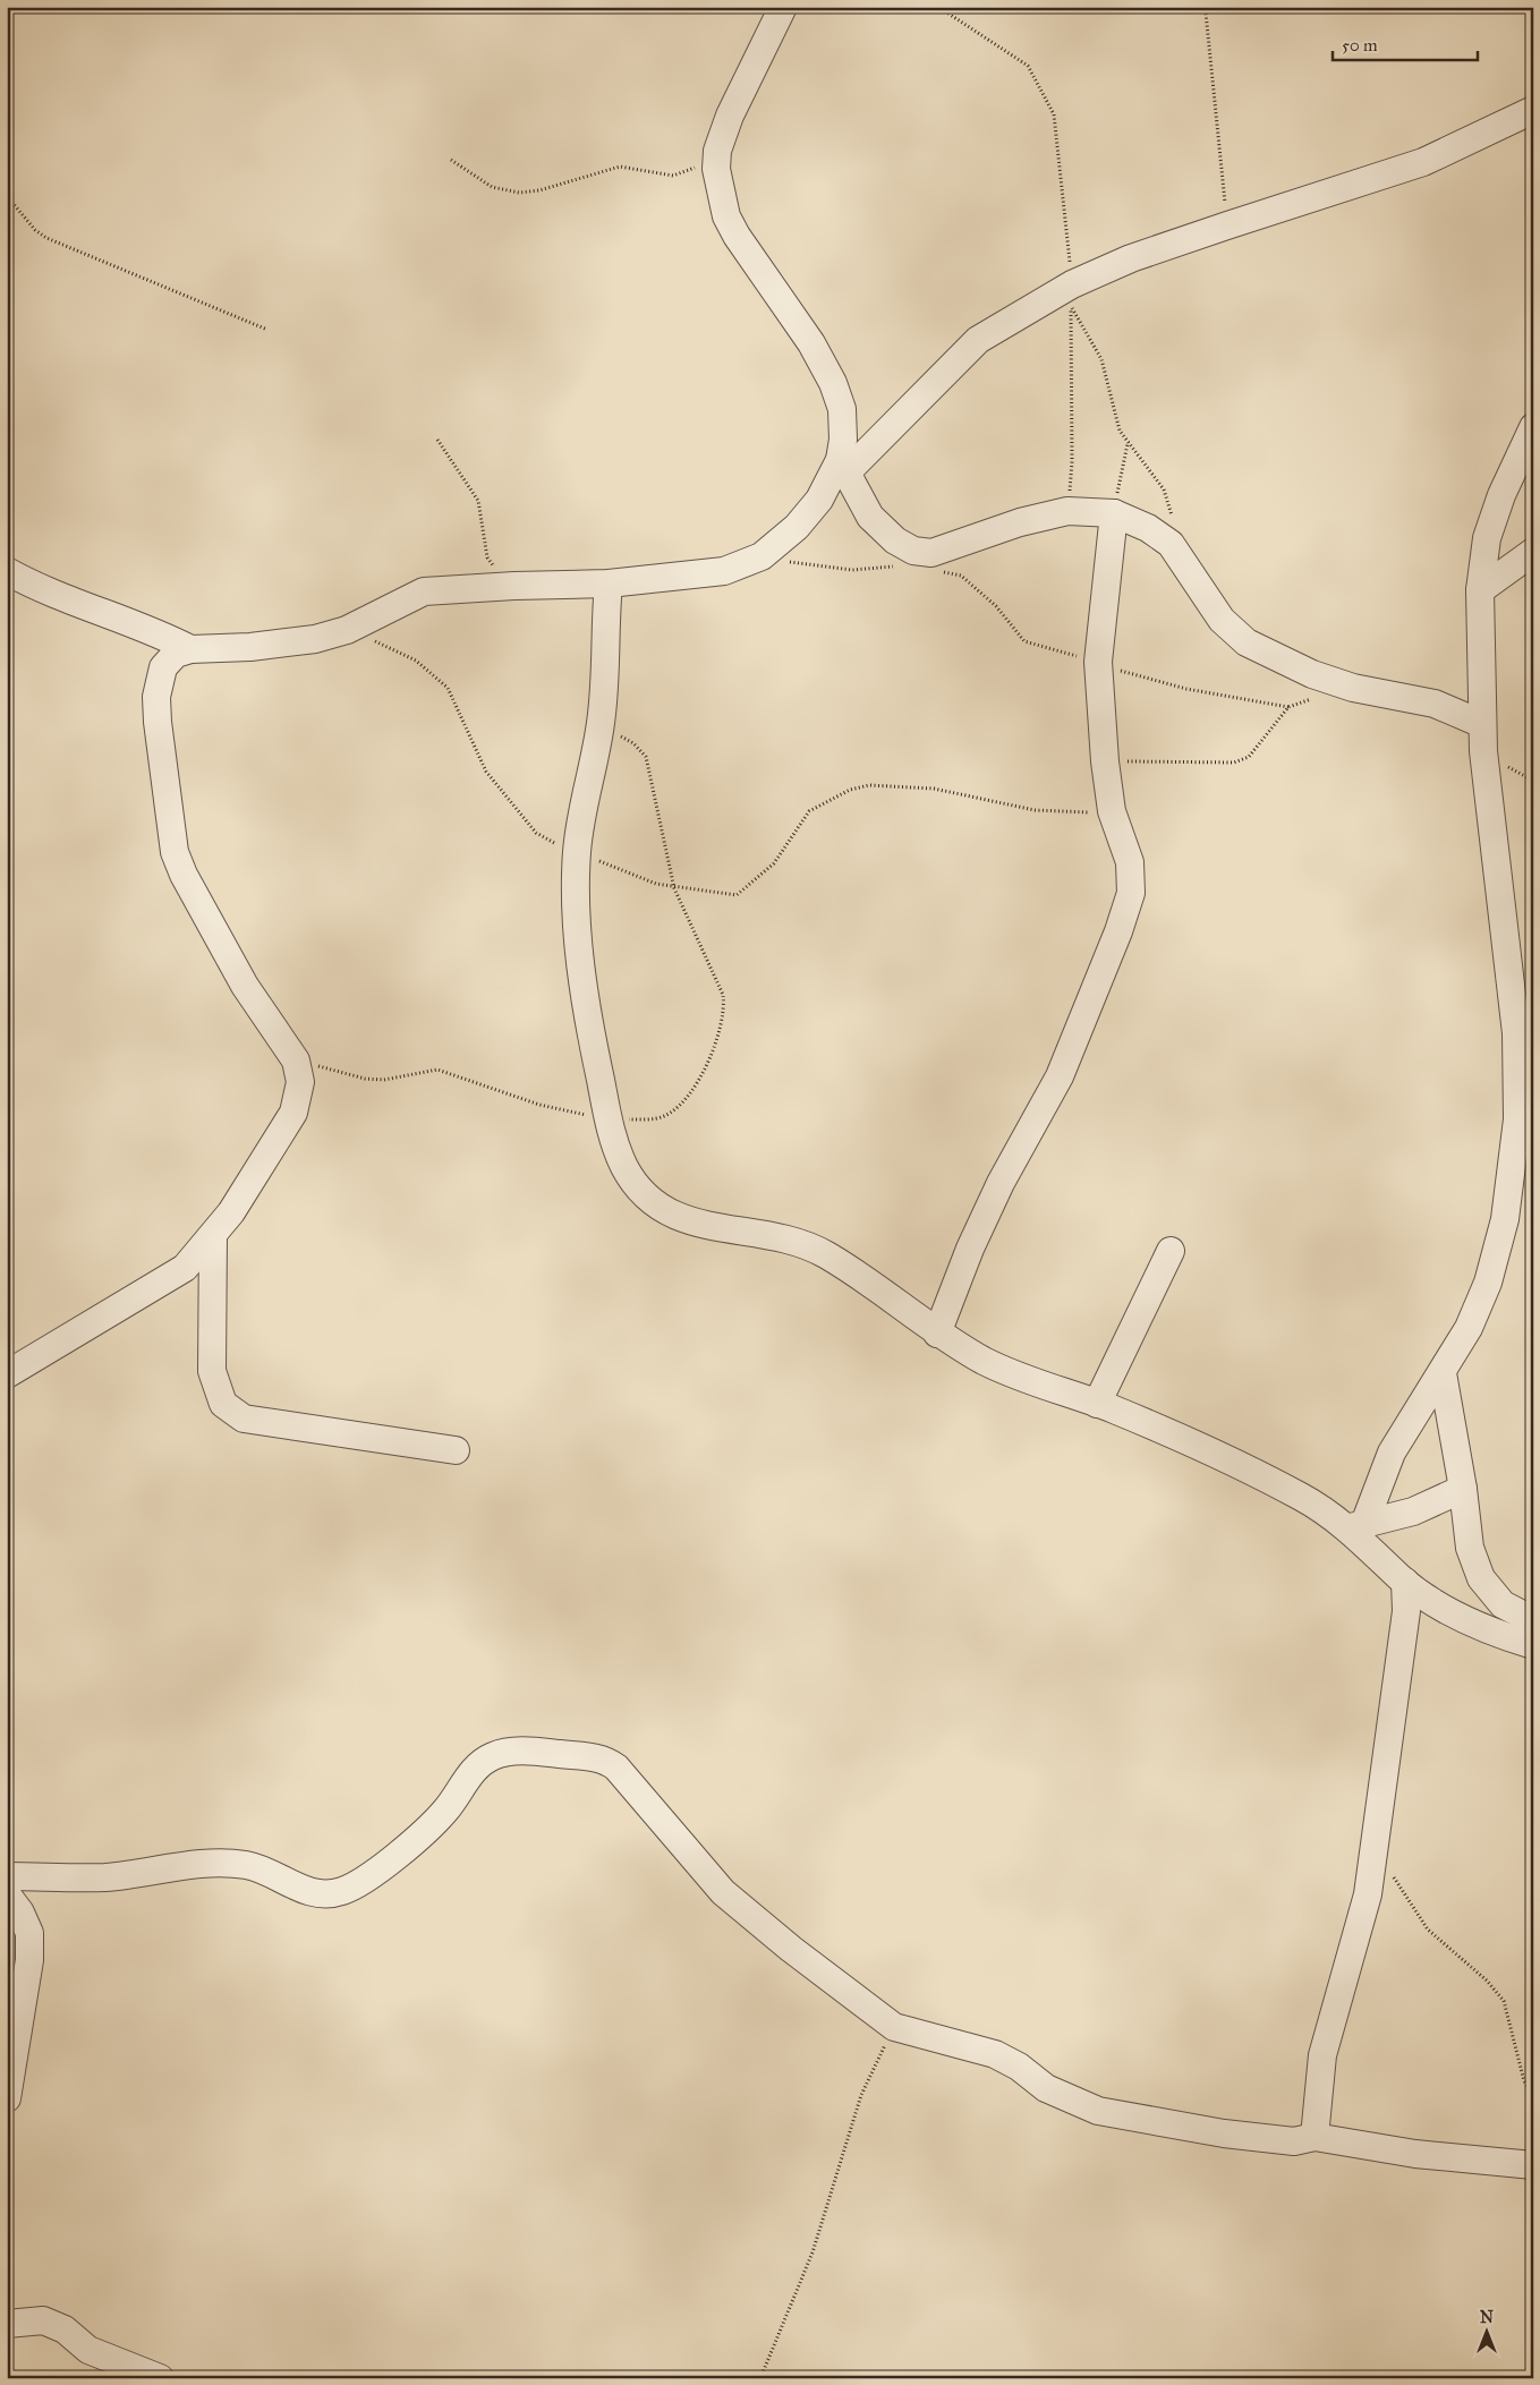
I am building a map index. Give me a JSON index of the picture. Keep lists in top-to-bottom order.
{
  "scale_bar": "50 m",
  "north": "top"
}
